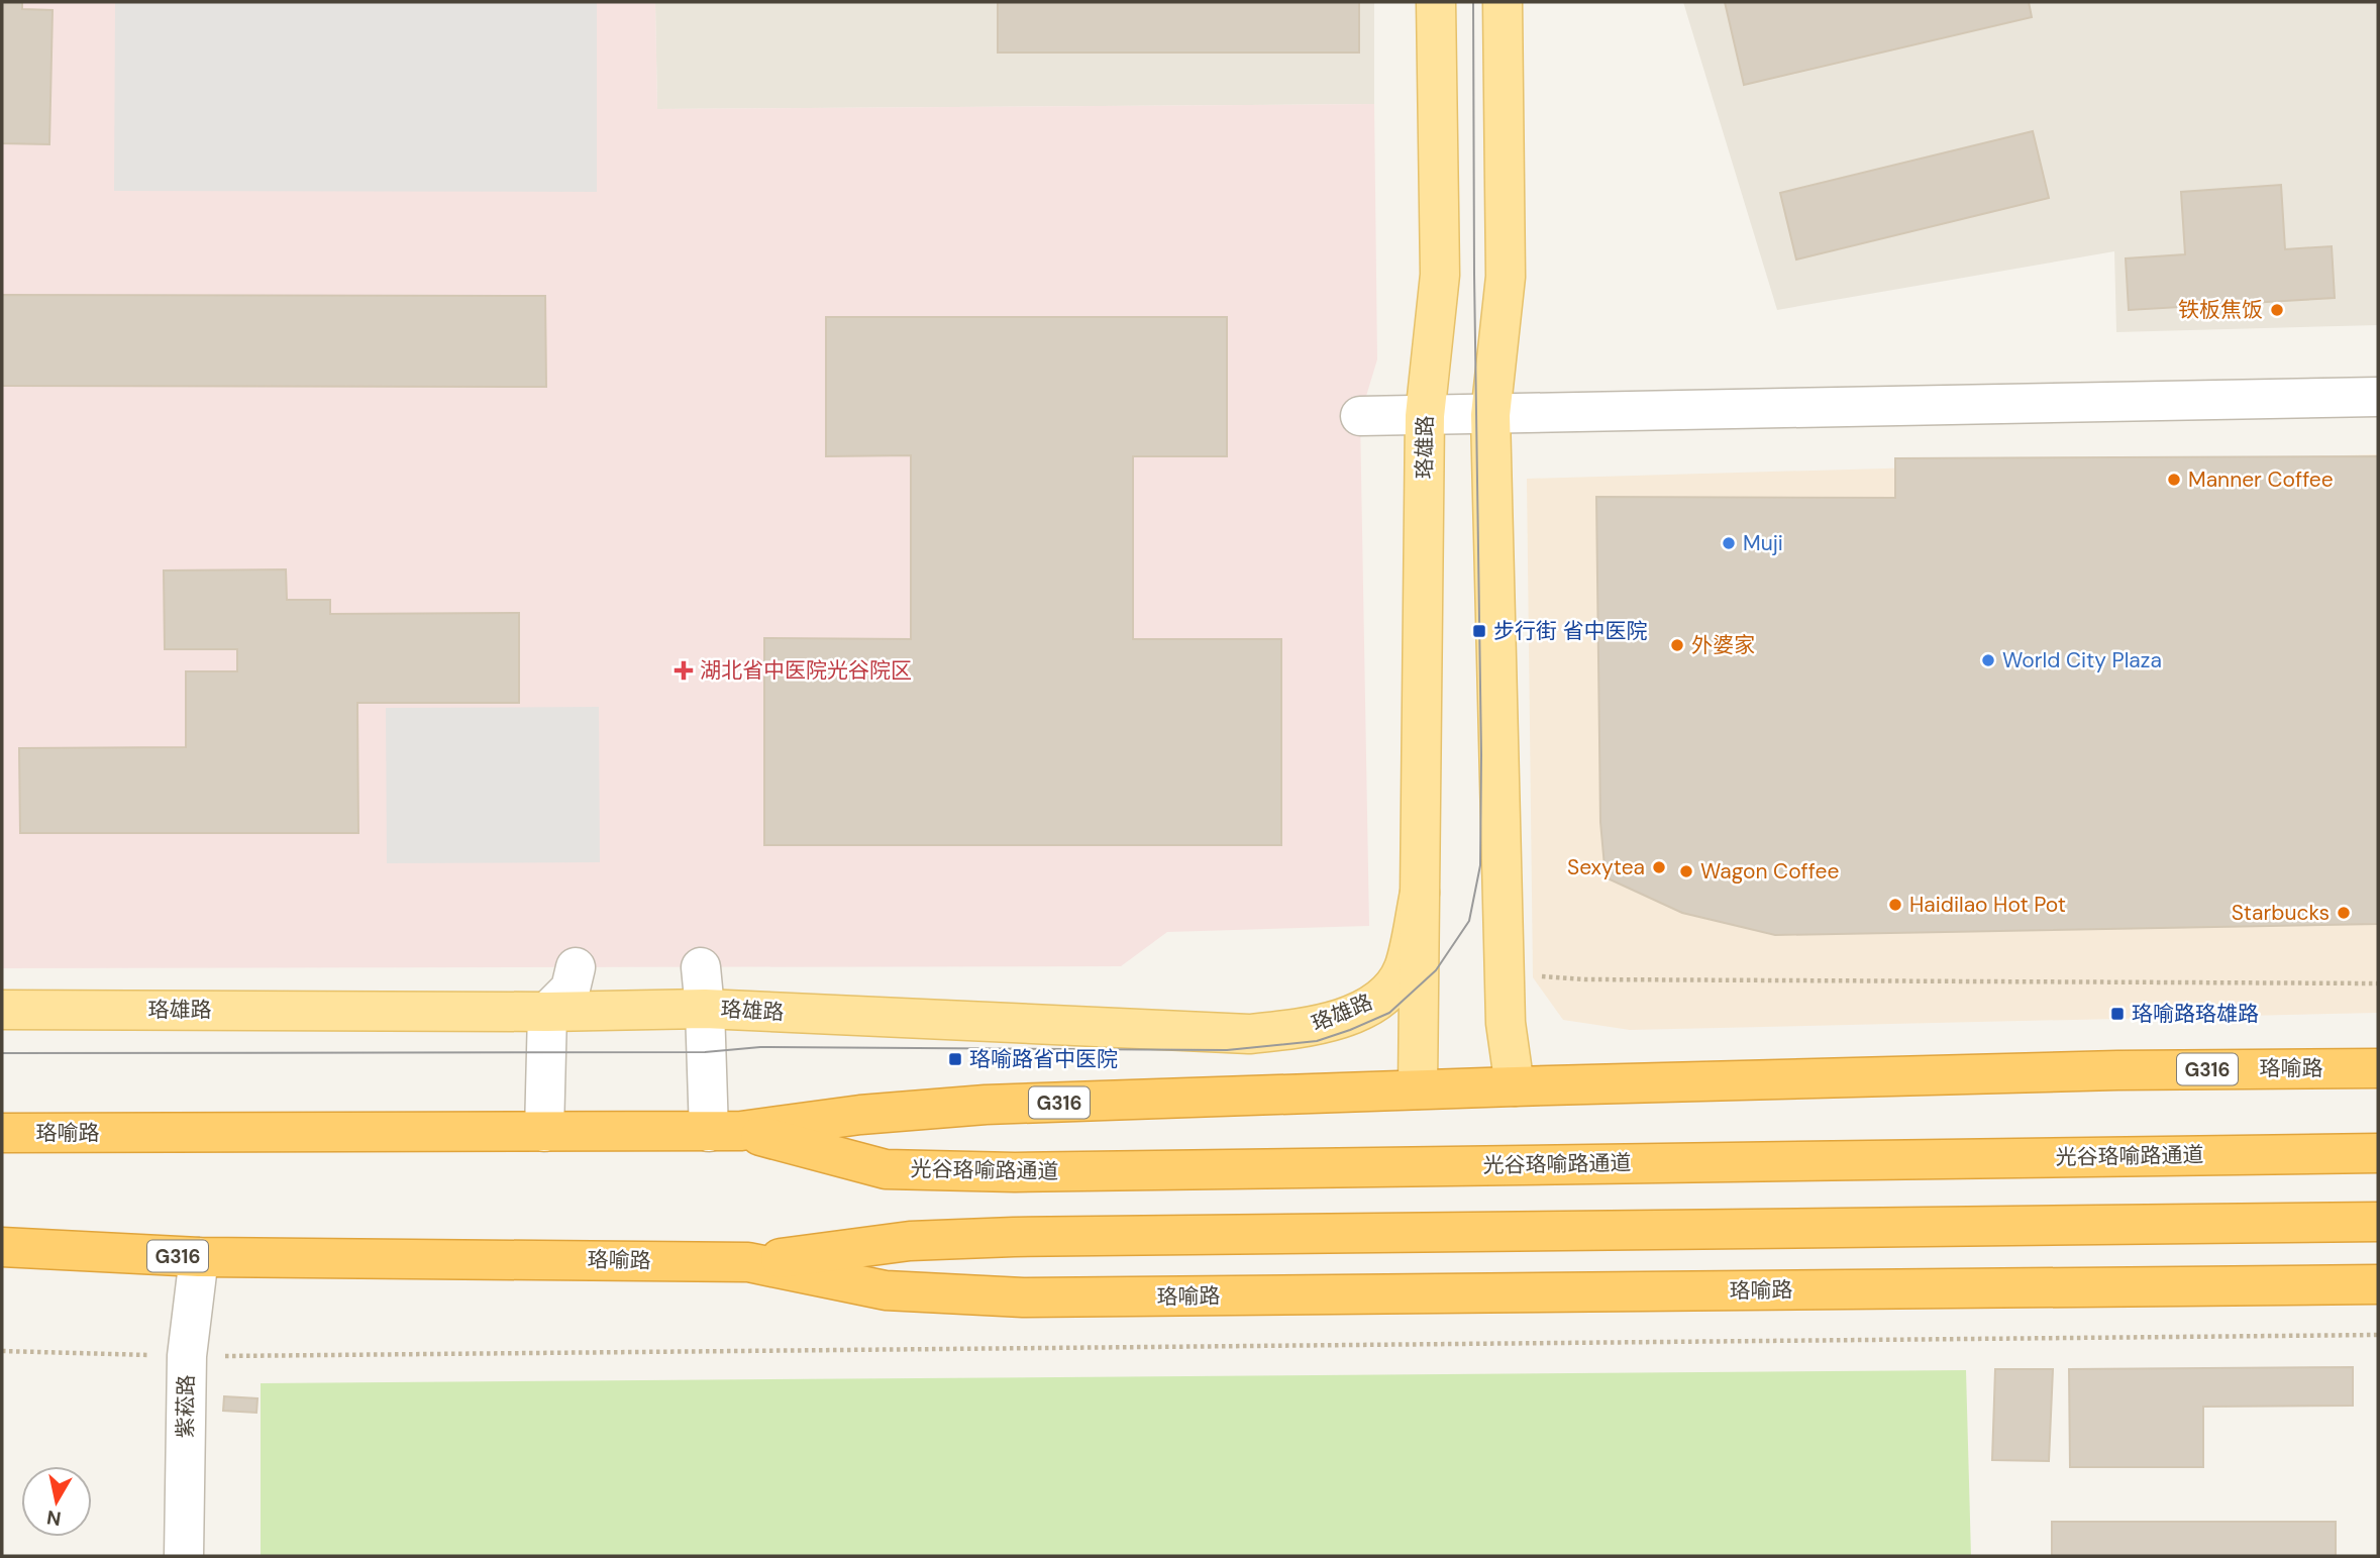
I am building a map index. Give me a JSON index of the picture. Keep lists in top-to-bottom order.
{
  "streets": {
    "highway": ["珞喻路", "G316", "光谷珞喻路通道"],
    "main road": ["珞雄路"],
    "street": ["紫菘路"]
  },
  "crossings": [
    ["珞雄路", "珞喻路"],
    ["珞喻路", "光谷珞喻路通道"],
    ["珞喻路", "紫菘路"]
  ],
  "places": {
    "other": [
      "铁板焦饭",
      "Manner Coffee",
      "Muji",
      "外婆家",
      "World City Plaza",
      "Sexytea",
      "Wagon Coffee",
      "Haidilao Hot Pot",
      "Starbucks"
    ],
    "transit": ["步行街 省中医院", "珞喻路珞雄路", "珞喻路省中医院"],
    "health": ["湖北省中医院光谷院区"]
  },
  "north": "bottom"
}
